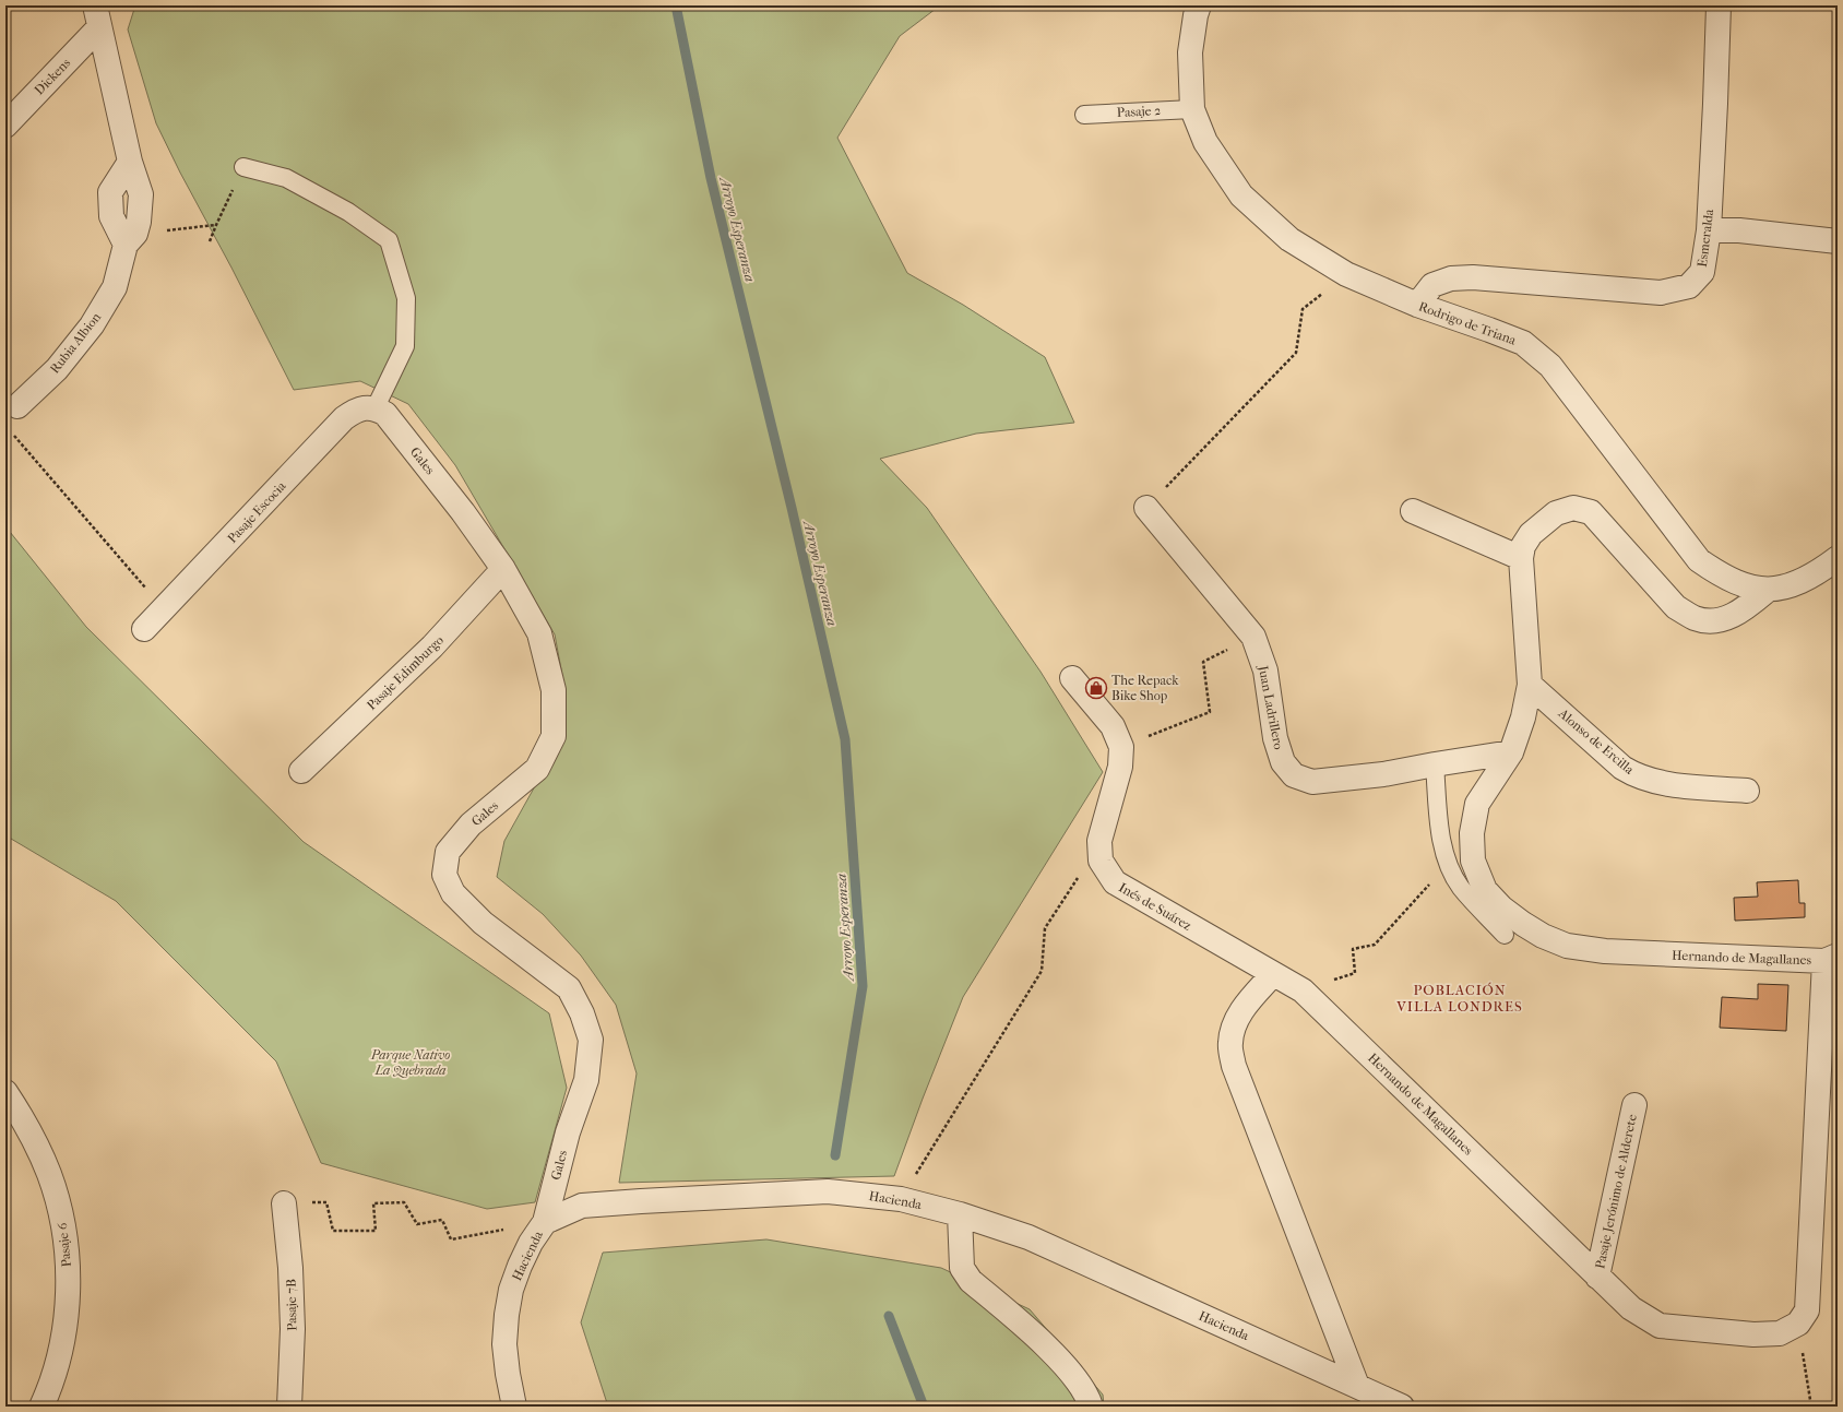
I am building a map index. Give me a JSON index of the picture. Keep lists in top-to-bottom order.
{
  "streets": {
    "street": [
      "Dickens",
      "Esmeralda",
      "Rodrigo de Triana",
      "Rubia Albion",
      "Gales",
      "Pasaje Escocia",
      "Pasaje Edimburgo",
      "Juan Ladrillero",
      "Alonso de Ercilla",
      "Inés de Suárez",
      "Hernando de Magallanes",
      "Pasaje Jerónimo de Alderete",
      "Hacienda",
      "Pasaje 6",
      "Pasaje 7B"
    ],
    "lane": ["Pasaje 2"]
  },
  "crossings": [
    ["Pasaje 2", "Rodrigo de Triana"],
    ["Esmeralda", "Rodrigo de Triana"],
    ["Rodrigo de Triana", "Hernando de Magallanes"],
    ["Gales", "Pasaje Escocia"],
    ["Gales", "Pasaje Edimburgo"],
    ["Gales", "Hacienda"],
    ["Juan Ladrillero", "Hernando de Magallanes"],
    ["Alonso de Ercilla", "Hernando de Magallanes"],
    ["Inés de Suárez", "Hernando de Magallanes"],
    ["Hernando de Magallanes", "Pasaje Jerónimo de Alderete"]
  ],
  "districts": ["POBLACIÓN VILLA LONDRES"],
  "water": ["Arroyo Esperanza"],
  "parks": ["Parque Nativo La Quebrada"],
  "places": {
    "shop": ["The Repack Bike Shop"]
  }
}
